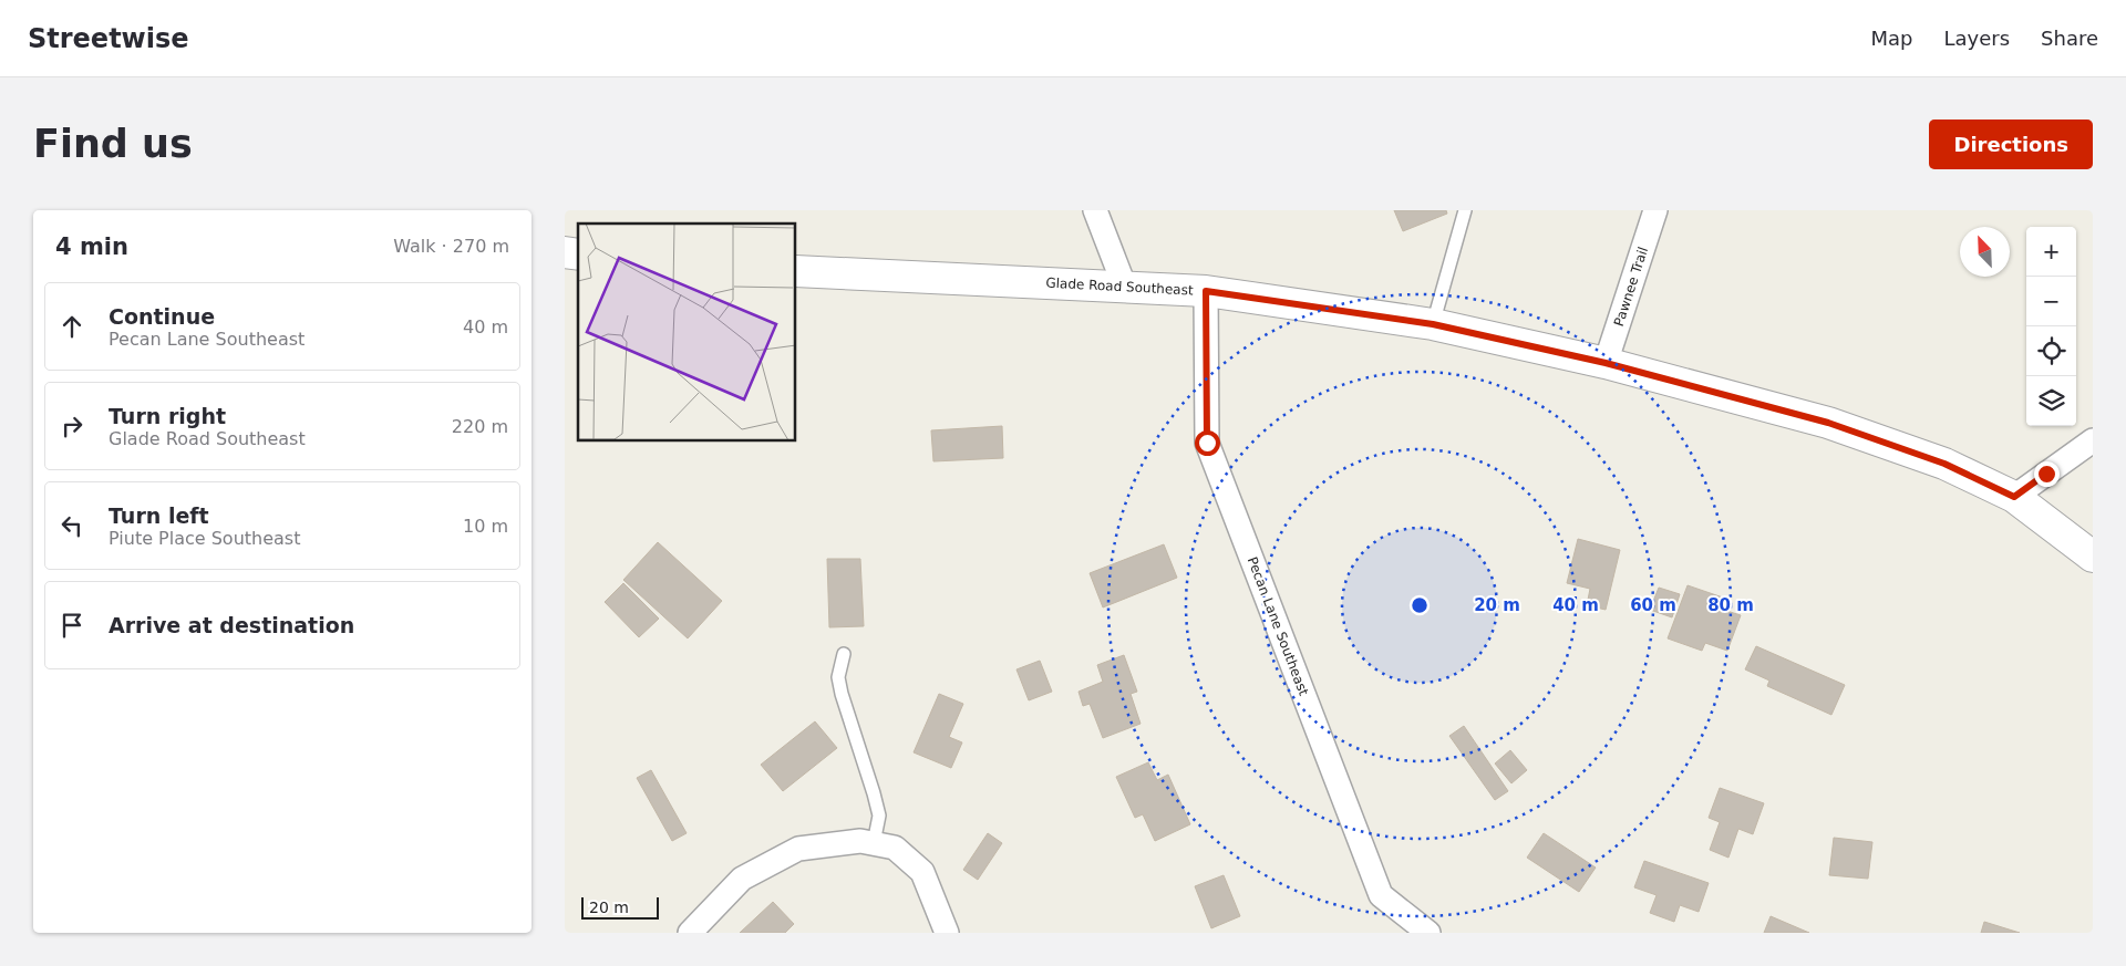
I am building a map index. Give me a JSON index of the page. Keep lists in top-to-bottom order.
{
  "streets": {
    "street": ["Glade Road Southeast", "Pawnee Trail", "Pecan Lane Southeast"]
  },
  "crossings": [
    ["Glade Road Southeast", "Pawnee Trail"],
    ["Glade Road Southeast", "Pecan Lane Southeast"]
  ],
  "scale_bar": "20 m",
  "north": "top left",
  "page": {
    "header": "Streetwise",
    "nav": ["Map", "Layers", "Share"],
    "buttons": "Directions",
    "title": "Find us",
    "heading": ["4 min", "Walk · 270 m"],
    "map_buttons": ["+", "−"],
    "list": [
      ["Continue", "Pecan Lane Southeast", "40 m"],
      ["Turn right", "Glade Road Southeast", "220 m"],
      ["Turn left", "Piute Place Southeast", "10 m"],
      "Arrive at destination"
    ],
    "scale": "20 m"
  },
  "rings": [
    "20 m",
    "40 m",
    "60 m",
    "80 m"
  ]
}
